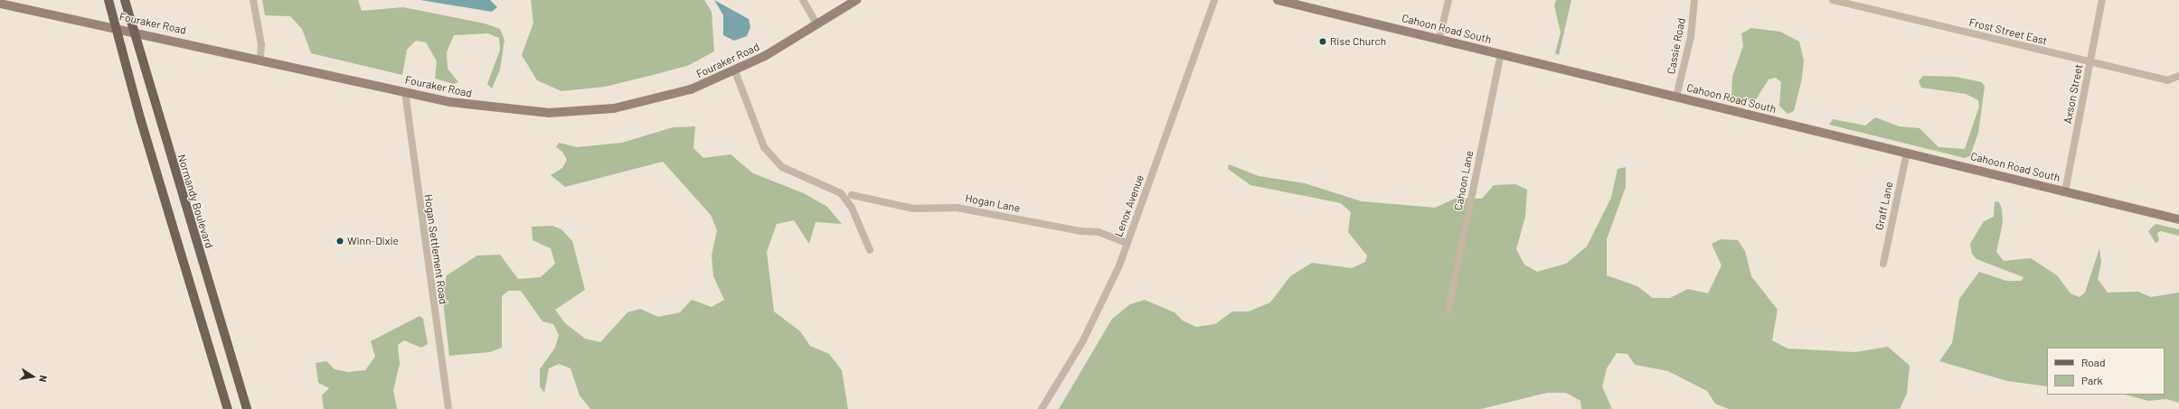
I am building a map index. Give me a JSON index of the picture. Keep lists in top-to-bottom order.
{
  "streets": {
    "main road": ["Fouraker Road", "Cahoon Road South", "Normandy Boulevard"],
    "street": [
      "Frost Street East",
      "Cassie Road",
      "Axson Street",
      "Cahoon Lane",
      "Hogan Lane",
      "Lenox Avenue",
      "Graff Lane",
      "Hogan Settlement Road"
    ]
  },
  "crossings": [
    ["Fouraker Road", "Normandy Boulevard"],
    ["Fouraker Road", "Hogan Settlement Road"],
    ["Cahoon Road South", "Cassie Road"],
    ["Cahoon Road South", "Axson Street"],
    ["Cahoon Road South", "Cahoon Lane"],
    ["Cahoon Road South", "Graff Lane"],
    ["Frost Street East", "Axson Street"],
    ["Hogan Lane", "Lenox Avenue"]
  ],
  "places": ["Rise Church", "Winn-Dixie"],
  "legend": ["Road", "Park"],
  "north": "right"
}
